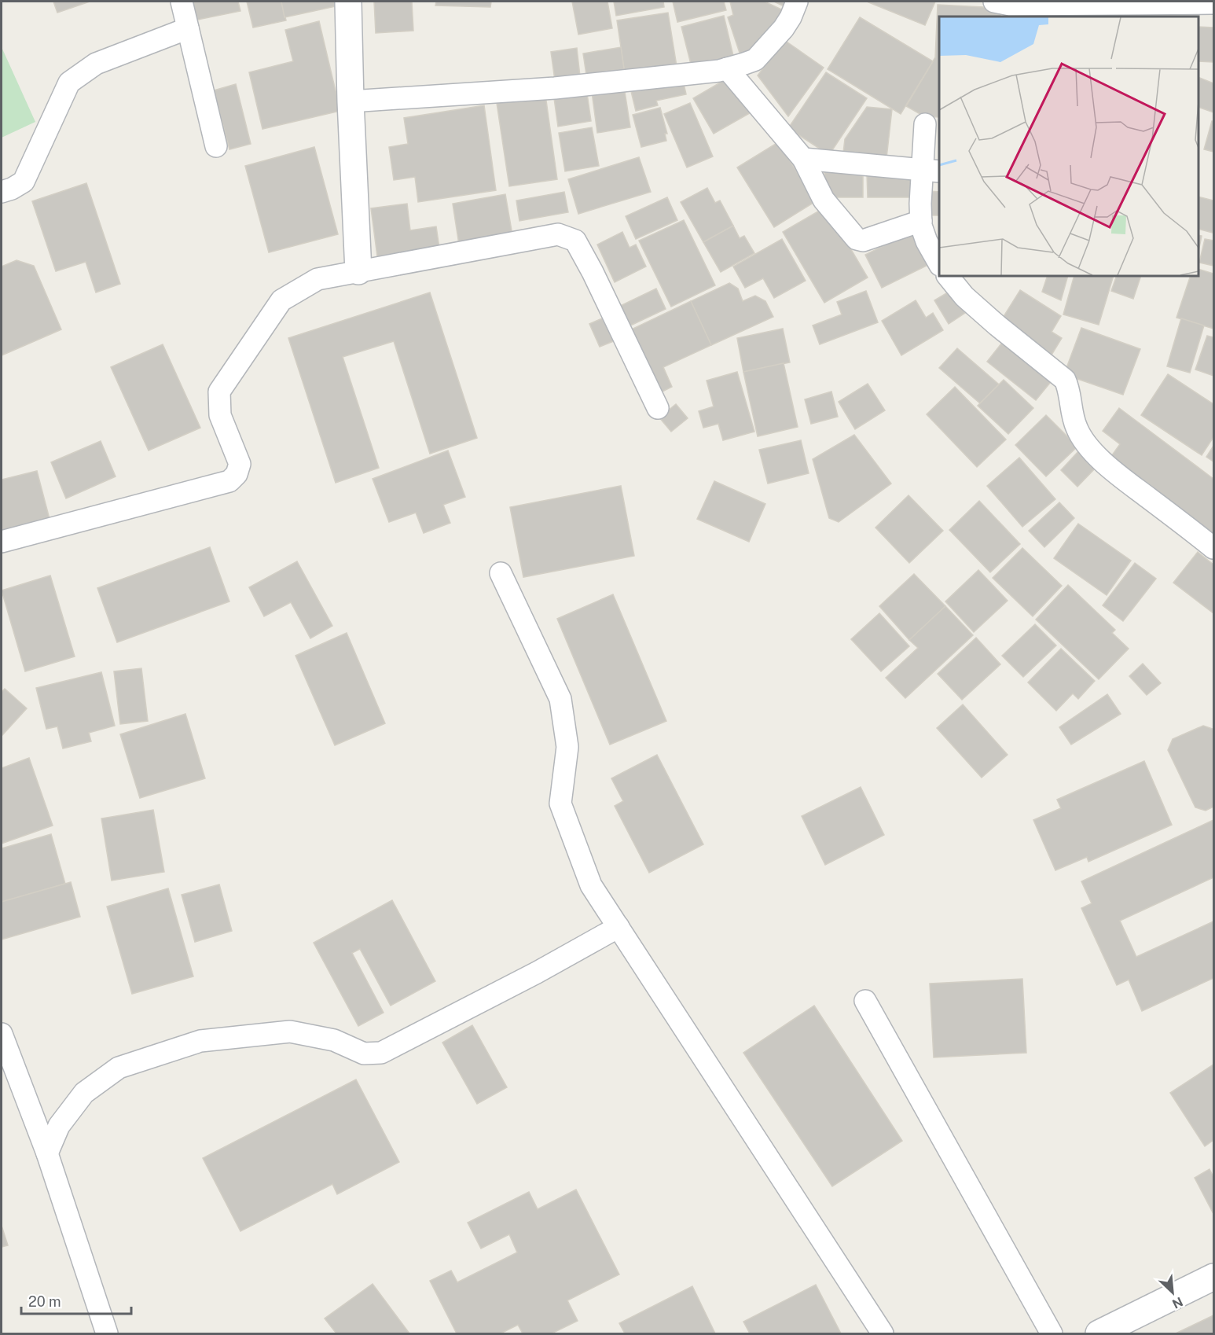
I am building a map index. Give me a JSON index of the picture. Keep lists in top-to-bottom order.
{
  "scale_bar": "20 m",
  "north": "bottom right"
}
